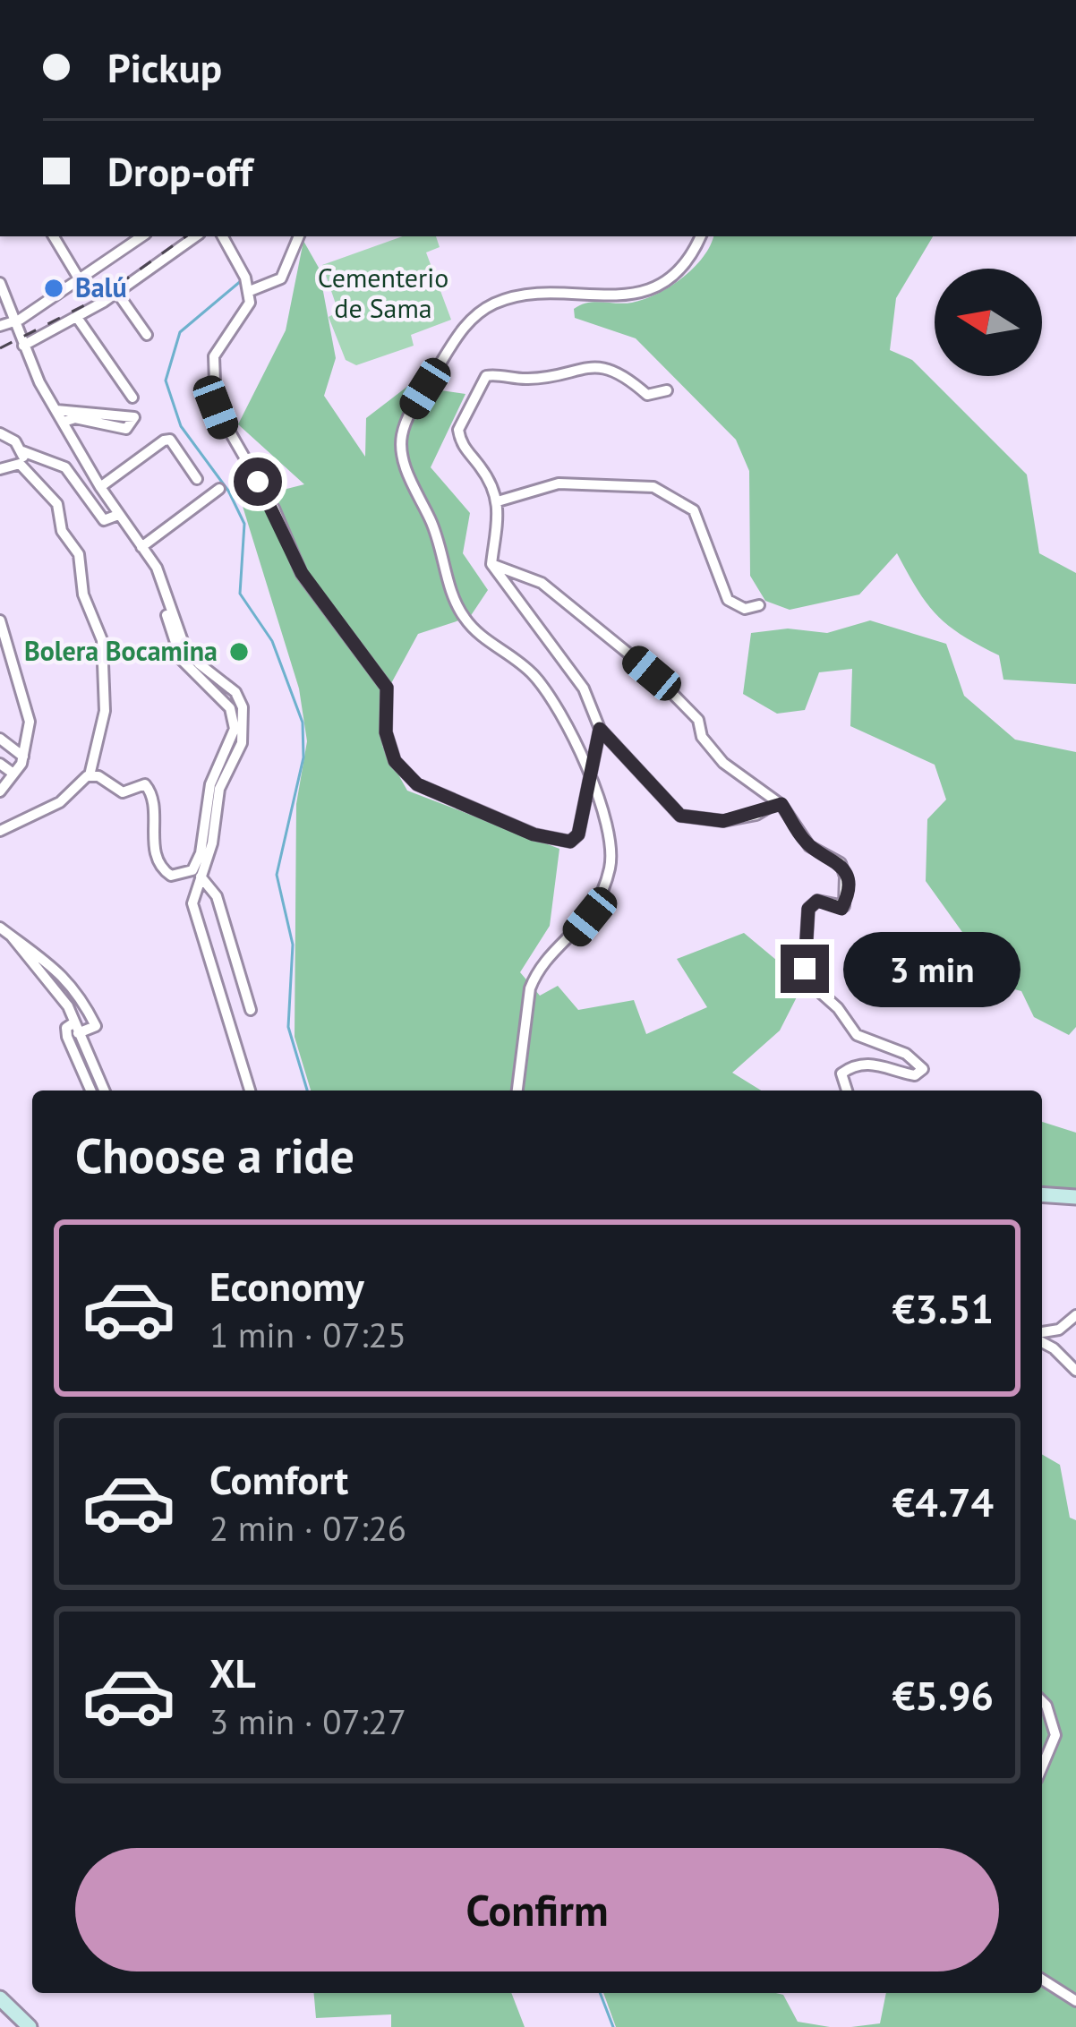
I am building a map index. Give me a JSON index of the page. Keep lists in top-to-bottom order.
{
  "parks": ["Cementerio de Sama"],
  "places": ["Balú", "Bolera Bocamina"],
  "north": "left",
  "page": {
    "banner": ["Pickup", "Drop-off"],
    "bubble": "3 min",
    "heading": "Choose a ride",
    "list": [
      {
        "name": "Economy",
        "note": "1 min · 07:25",
        "value": "€3.51"
      },
      {
        "name": "Comfort",
        "note": "2 min · 07:26",
        "value": "€4.74"
      },
      {
        "name": "XL",
        "note": "3 min · 07:27",
        "value": "€5.96"
      }
    ],
    "buttons": "Confirm"
  }
}
